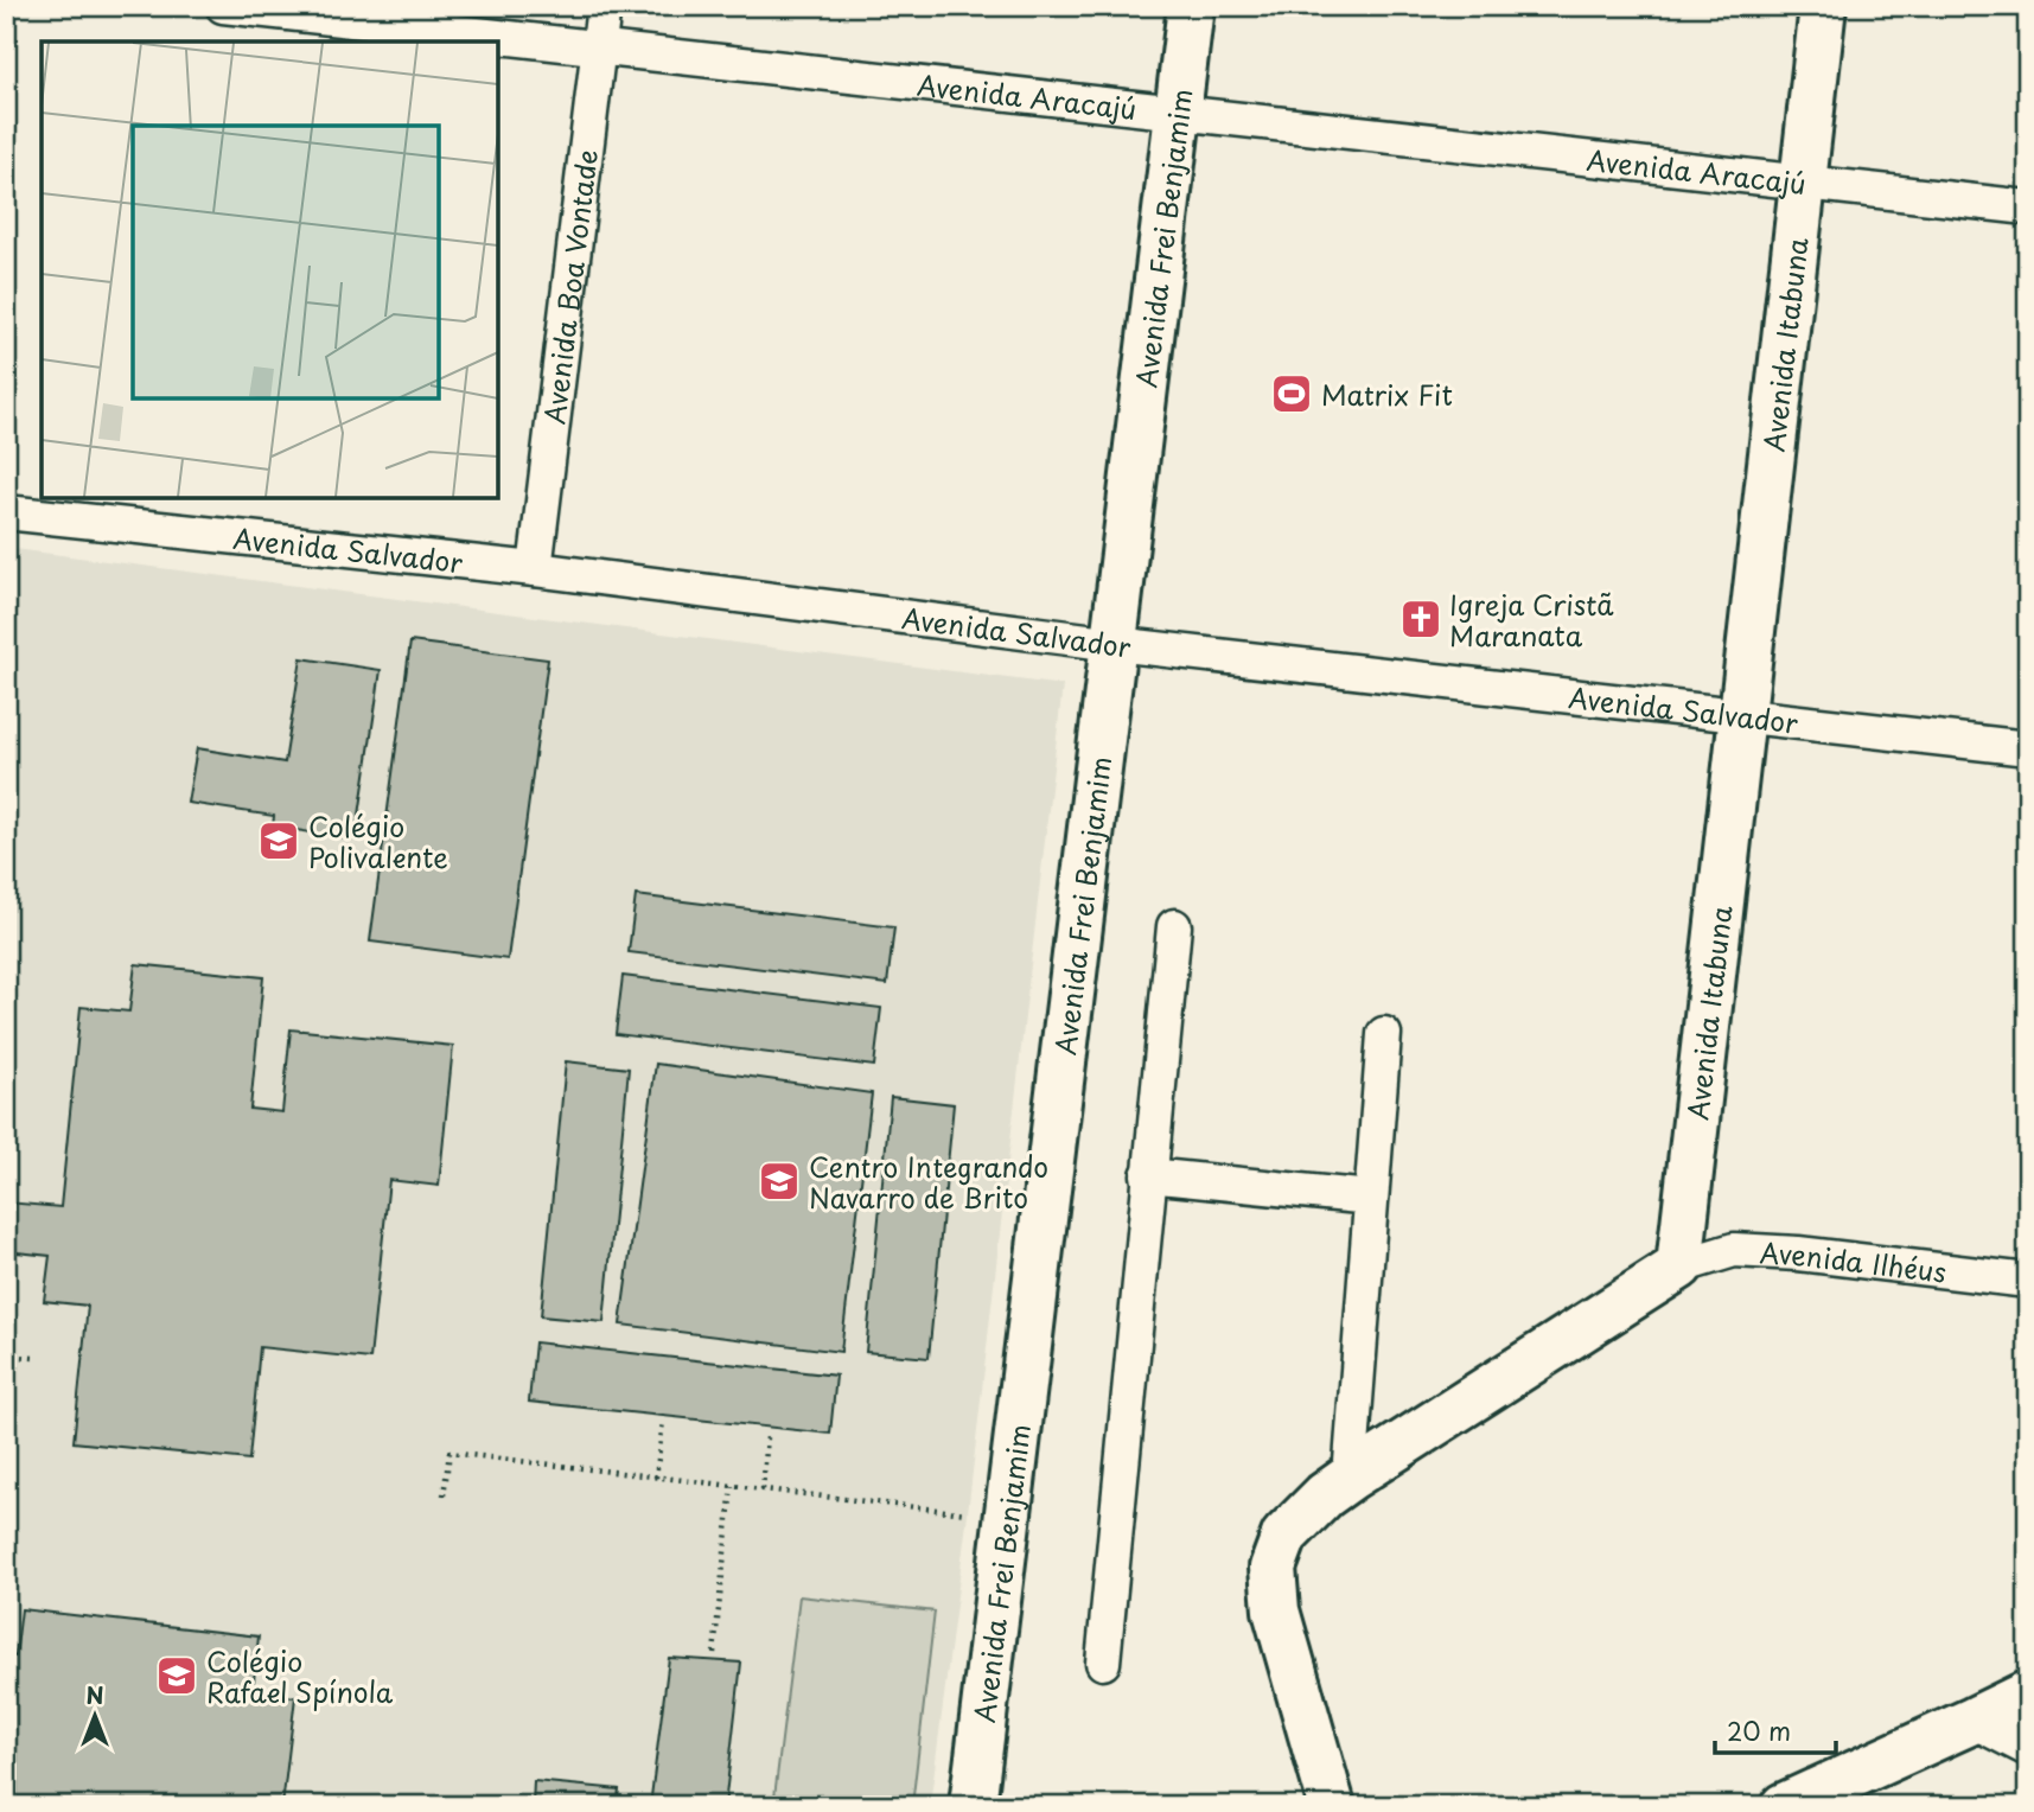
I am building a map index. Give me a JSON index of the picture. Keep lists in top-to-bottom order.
{
  "streets": {
    "street": [
      "Avenida Aracajú",
      "Avenida Frei Benjamim",
      "Avenida Boa Vontade",
      "Avenida Itabuna",
      "Avenida Salvador",
      "Avenida Ilhéus"
    ]
  },
  "crossings": [
    ["Avenida Aracajú", "Avenida Frei Benjamim"],
    ["Avenida Aracajú", "Avenida Boa Vontade"],
    ["Avenida Aracajú", "Avenida Itabuna"],
    ["Avenida Frei Benjamim", "Avenida Salvador"],
    ["Avenida Boa Vontade", "Avenida Salvador"],
    ["Avenida Itabuna", "Avenida Salvador"],
    ["Avenida Itabuna", "Avenida Ilhéus"]
  ],
  "places": {
    "sports": ["Matrix Fit"],
    "church": ["Igreja Cristã Maranata"],
    "school or university": ["Colégio Polivalente", "Centro Integrando Navarro de Brito", "Colégio Rafael Spínola"]
  },
  "scale_bar": "20 m",
  "north": "top"
}
